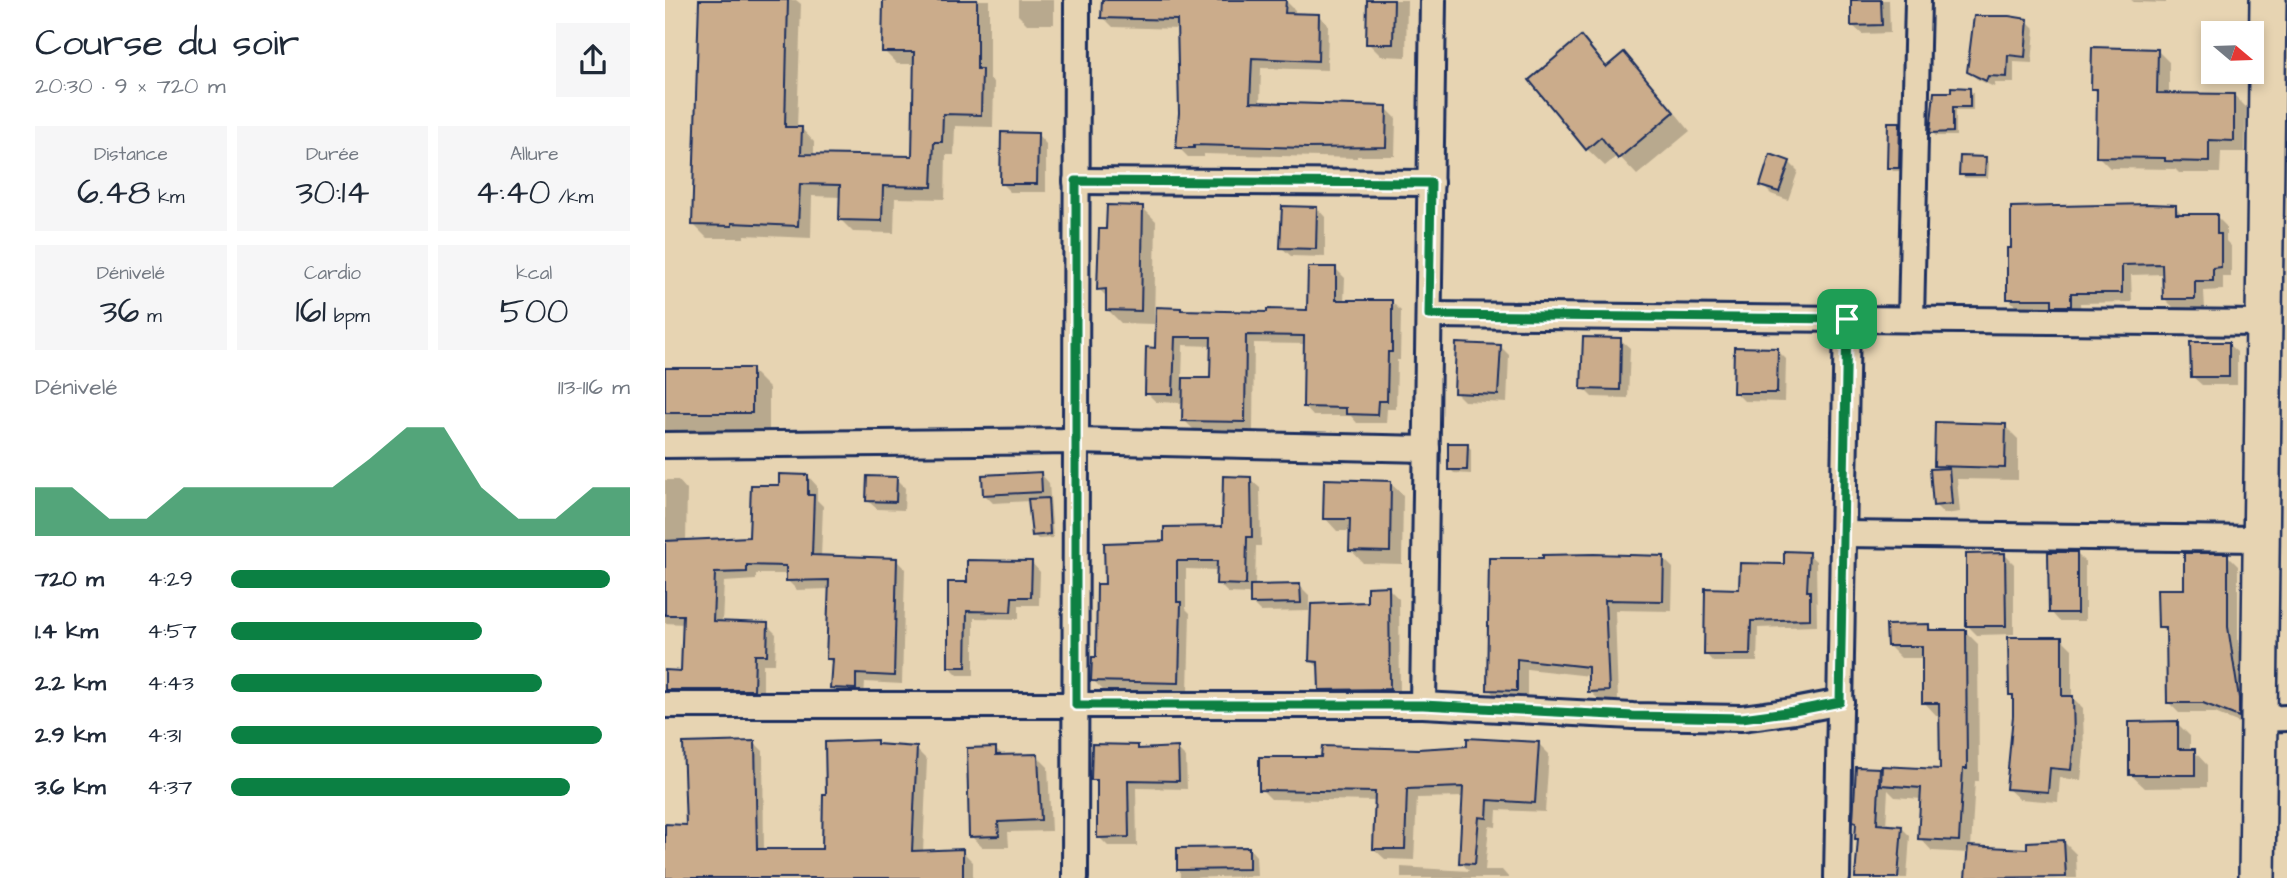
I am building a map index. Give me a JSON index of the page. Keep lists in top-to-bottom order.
{
  "north": "right",
  "page": {
    "heading": ["Course du soir", "20:30 · 9 × 720 m"],
    "stats": [
      ["Distance", "6.48 km"],
      ["Durée", "30:14"],
      ["Allure", "4:40 /km"],
      ["Dénivelé", "36 m"],
      ["Cardio", "161 bpm"],
      ["kcal", "500"]
    ],
    "chart": ["Dénivelé", "113–116 m"],
    "list": [
      {
        "name": "720 m",
        "note": "4:29"
      },
      {
        "name": "1.4 km",
        "note": "4:57"
      },
      {
        "name": "2.2 km",
        "note": "4:43"
      },
      {
        "name": "2.9 km",
        "note": "4:31"
      },
      {
        "name": "3.6 km",
        "note": "4:37"
      }
    ]
  }
}
